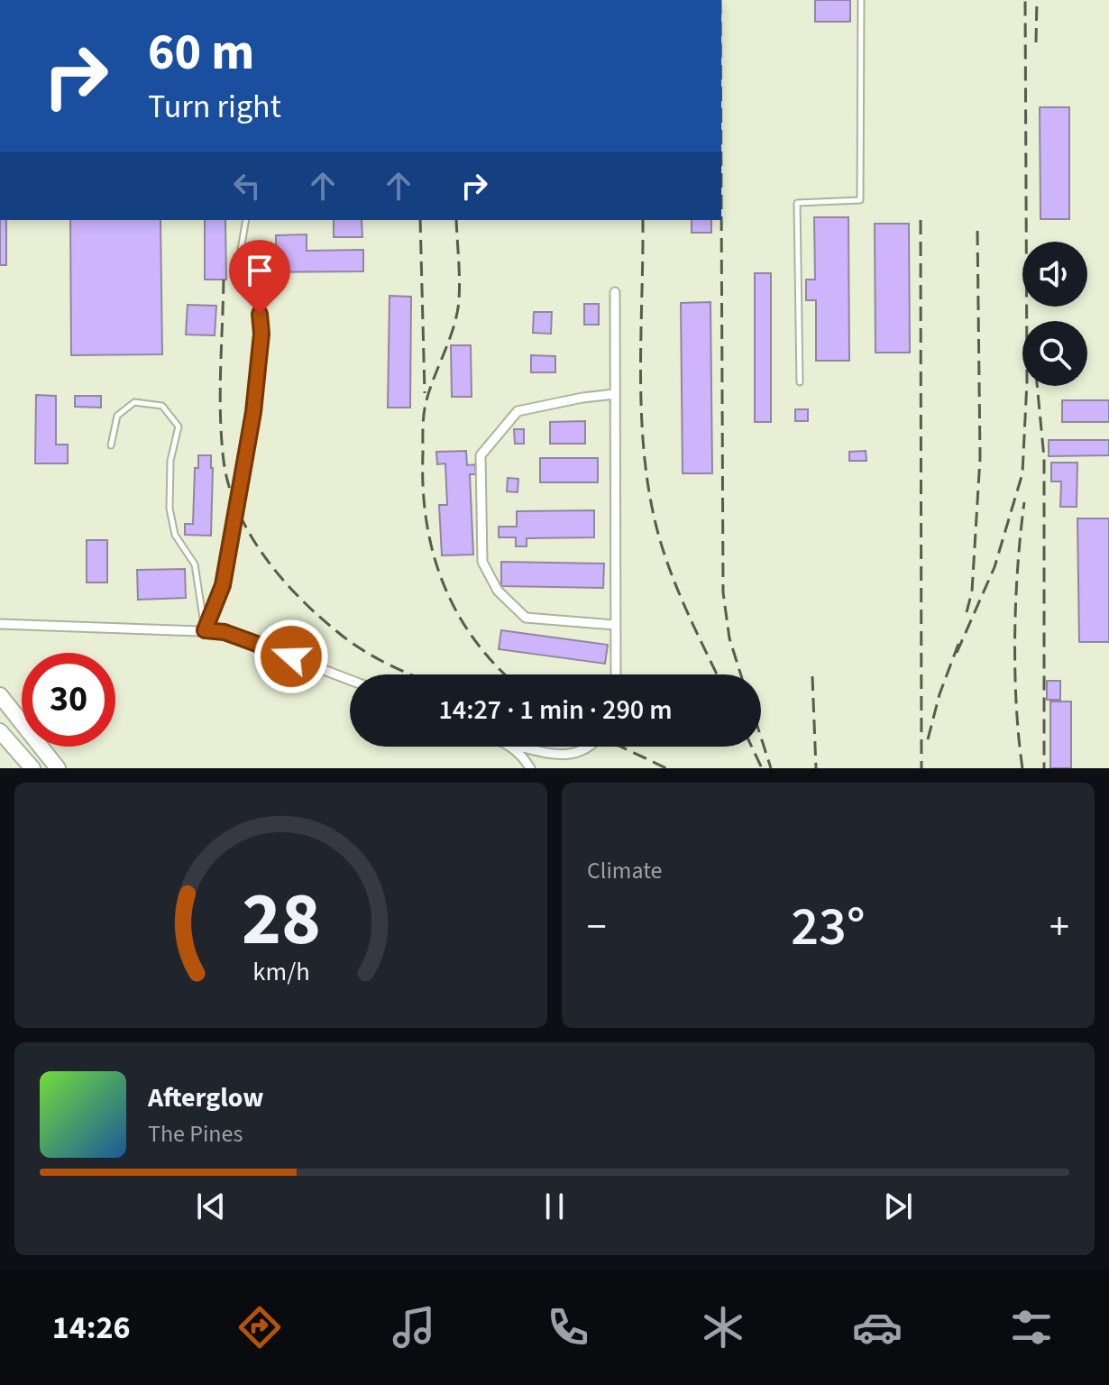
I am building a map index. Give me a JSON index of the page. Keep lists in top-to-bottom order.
{
  "page": {
    "turn": ["60 m", "Turn right"],
    "limit": "30",
    "trip": "14:27 · 1 min · 290 m",
    "tile": "Climate",
    "heat": ["−", "23°", "+"],
    "song": ["Afterglow", "The Pines"],
    "tabs": "14:26",
    "gauge": ["28", "km/h"]
  }
}
